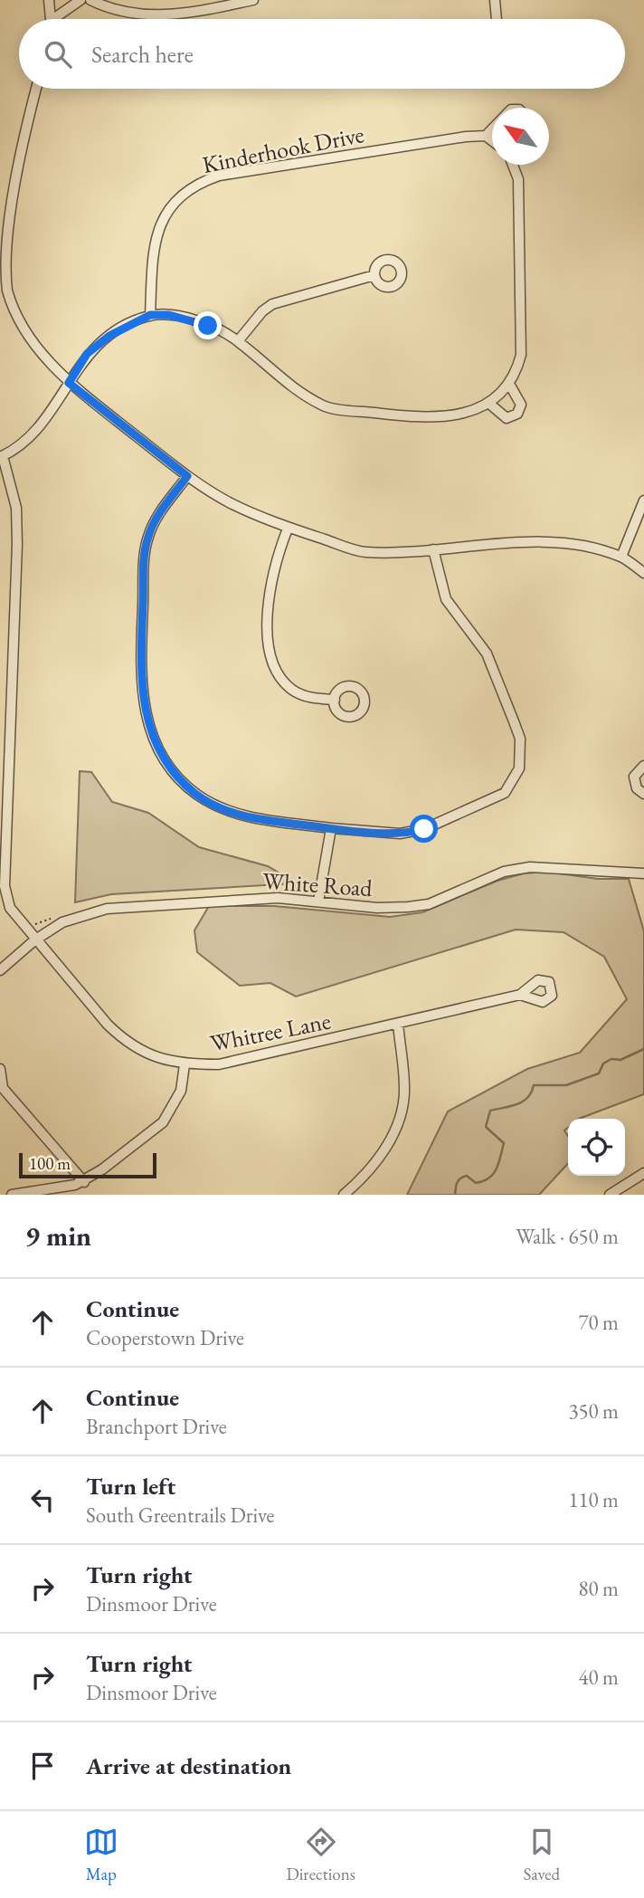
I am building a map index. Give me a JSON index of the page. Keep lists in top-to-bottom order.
{
  "streets": {
    "street": ["Kinderhook Drive", "White Road", "Whitree Lane"]
  },
  "crossings": [
    ["White Road", "Whitree Lane"]
  ],
  "scale_bar": "100 m",
  "north": "top left",
  "page": {
    "search": "Search here",
    "scale": "100 m",
    "heading": ["9 min", "Walk · 650 m"],
    "list": [
      ["Continue", "Cooperstown Drive", "70 m"],
      ["Continue", "Branchport Drive", "350 m"],
      ["Turn left", "South Greentrails Drive", "110 m"],
      ["Turn right", "Dinsmoor Drive", "80 m"],
      ["Turn right", "Dinsmoor Drive", "40 m"],
      "Arrive at destination"
    ],
    "nav": ["Map", "Directions", "Saved"]
  }
}
